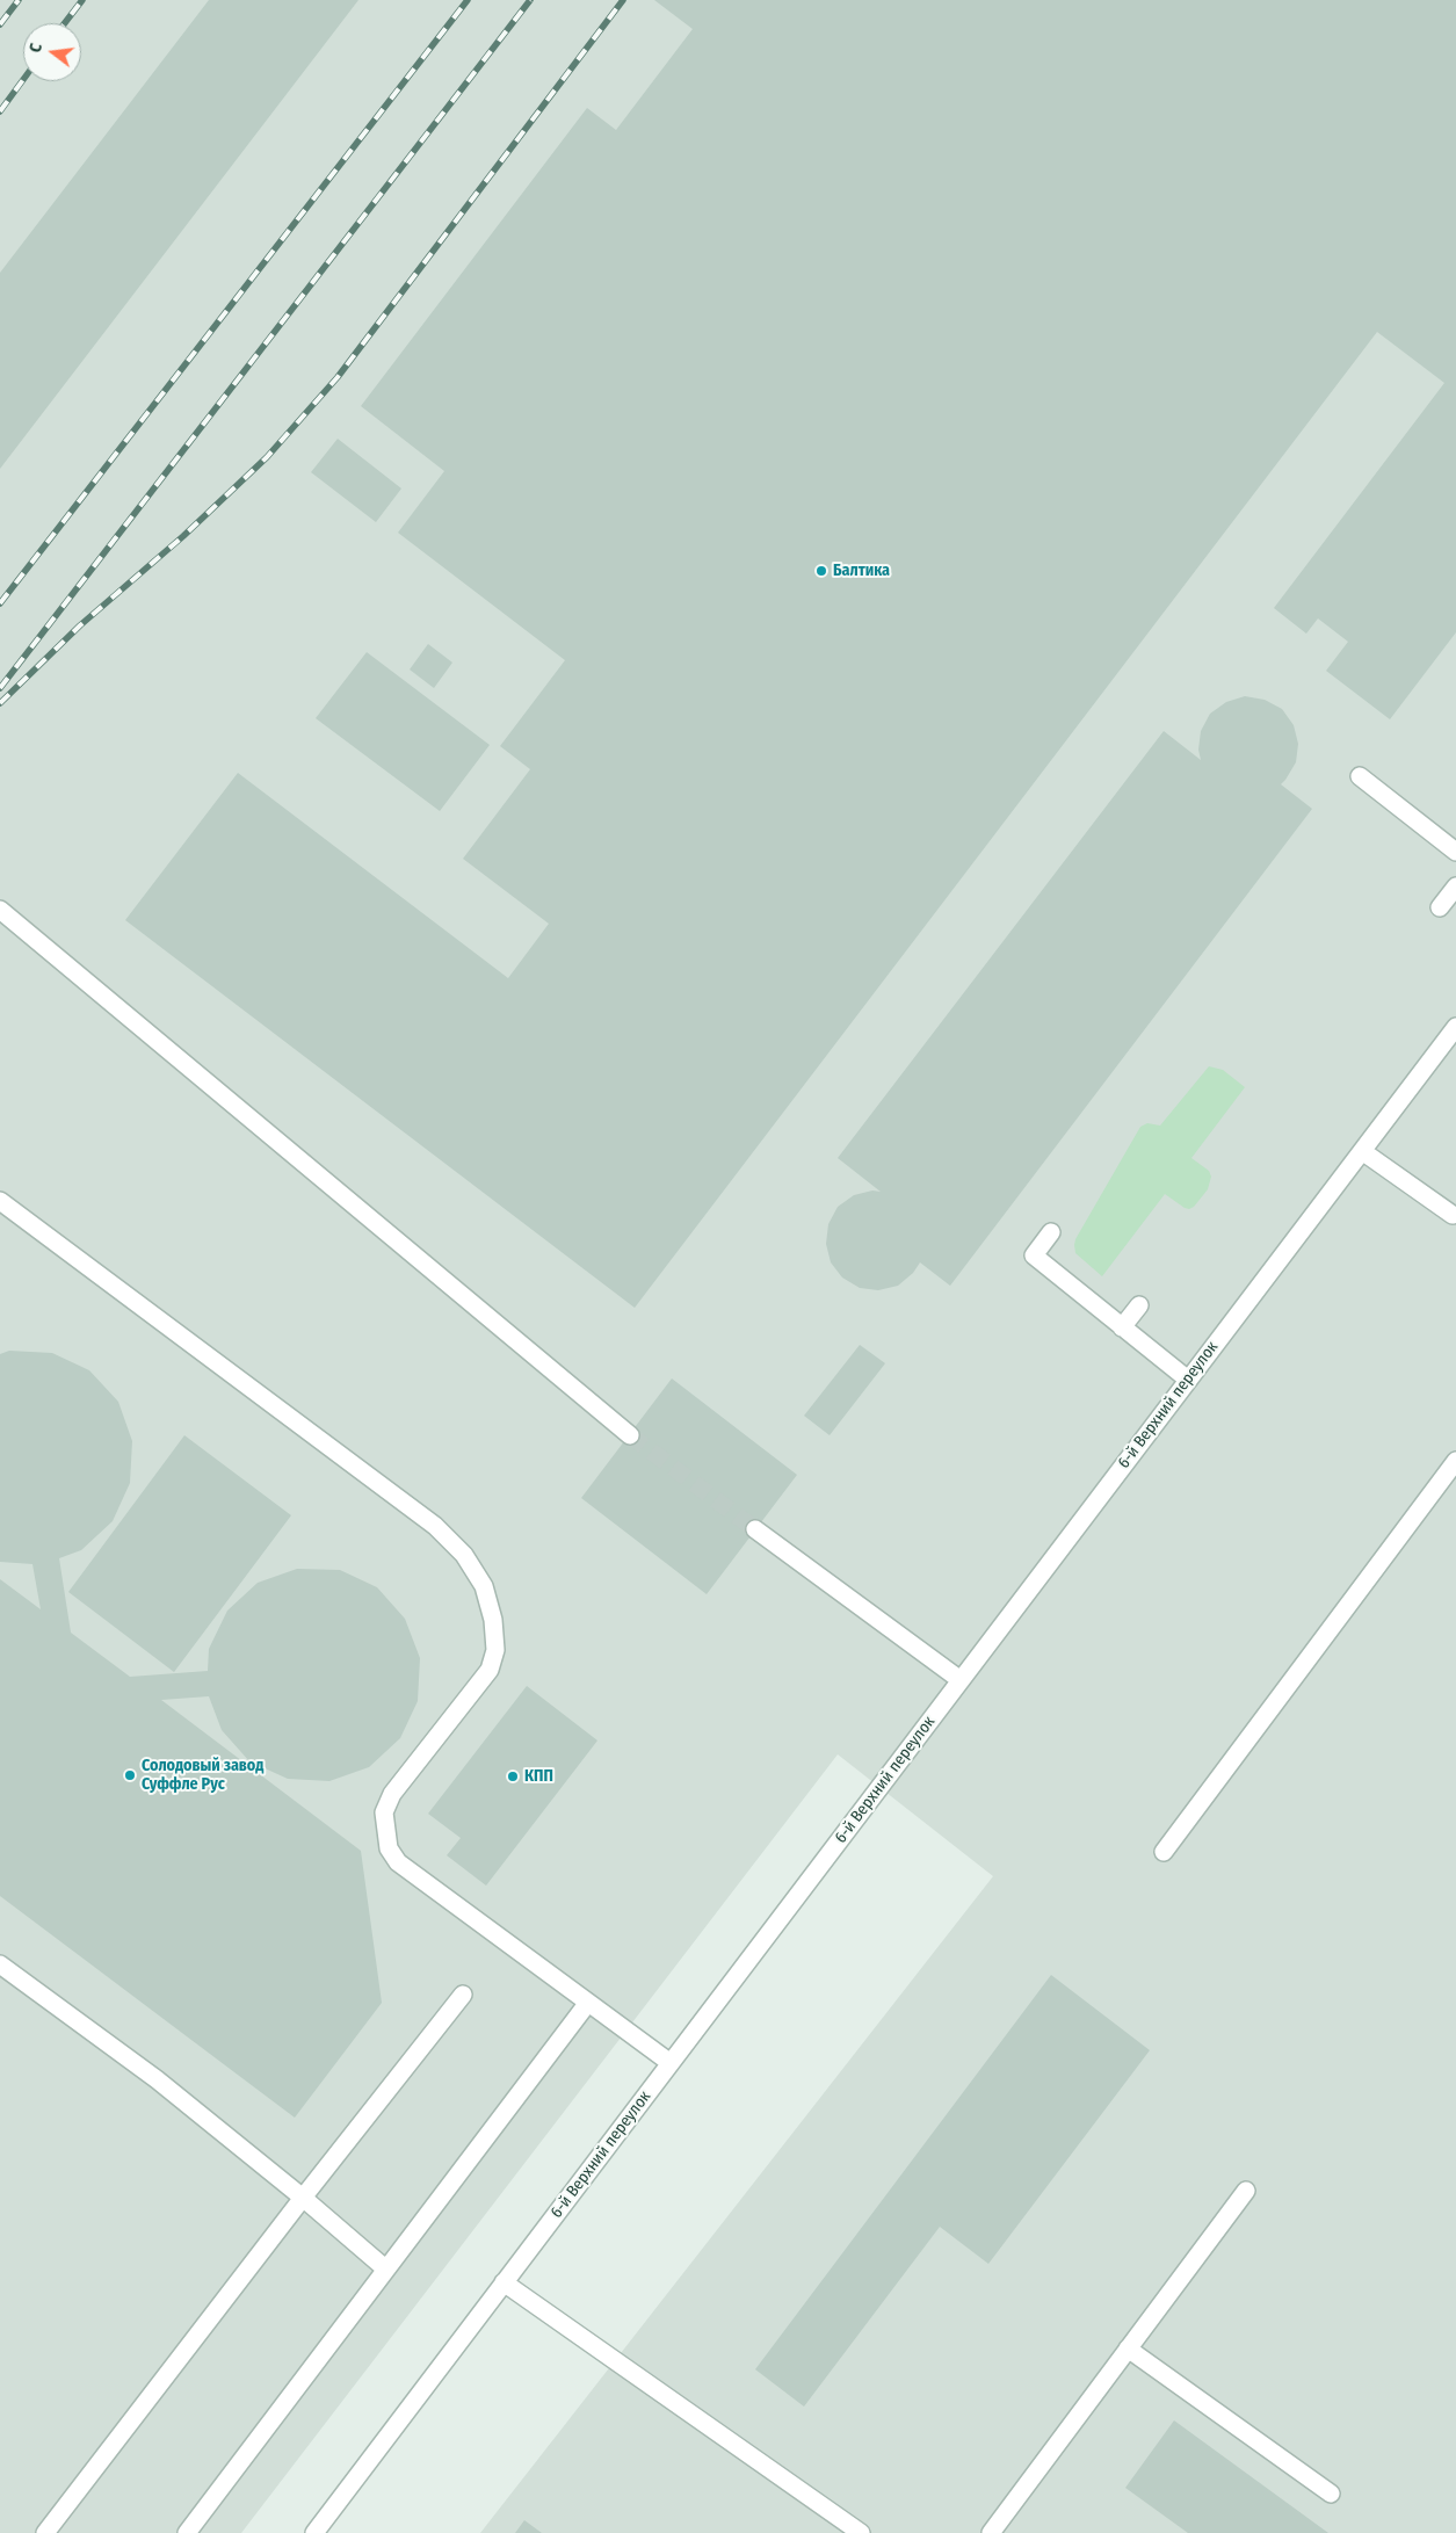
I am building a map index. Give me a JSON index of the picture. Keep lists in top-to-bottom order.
{
  "streets": {
    "street": ["6-й Верхний переулок"]
  },
  "places": ["Балтика", "Солодовый завод Суффле Рус", "КПП"],
  "north": "left"
}
